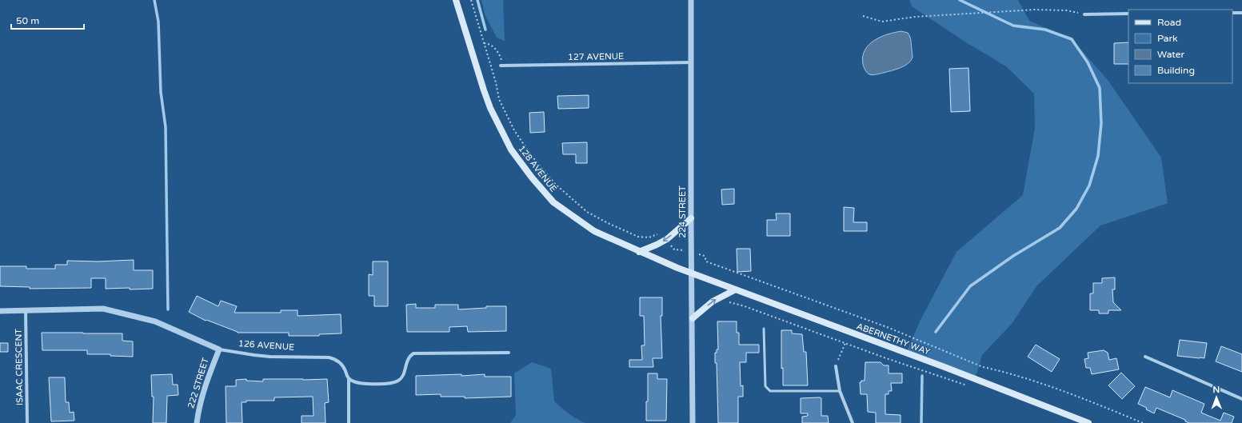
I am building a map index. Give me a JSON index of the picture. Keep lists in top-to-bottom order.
{
  "streets": {
    "main road": ["128 AVENUE", "ABERNETHY WAY"],
    "street": [
      "127 AVENUE",
      "224 STREET",
      "126 AVENUE",
      "ISAAC CRESCENT",
      "222 STREET"
    ]
  },
  "crossings": [
    ["127 AVENUE", "224 STREET"],
    ["128 AVENUE", "224 STREET"],
    ["128 AVENUE", "ABERNETHY WAY"],
    ["224 STREET", "ABERNETHY WAY"],
    ["126 AVENUE", "ISAAC CRESCENT"],
    ["126 AVENUE", "222 STREET"]
  ],
  "legend": [
    "Road",
    "Park",
    "Water",
    "Building"
  ],
  "scale_bar": "50 m",
  "north": "top"
}
